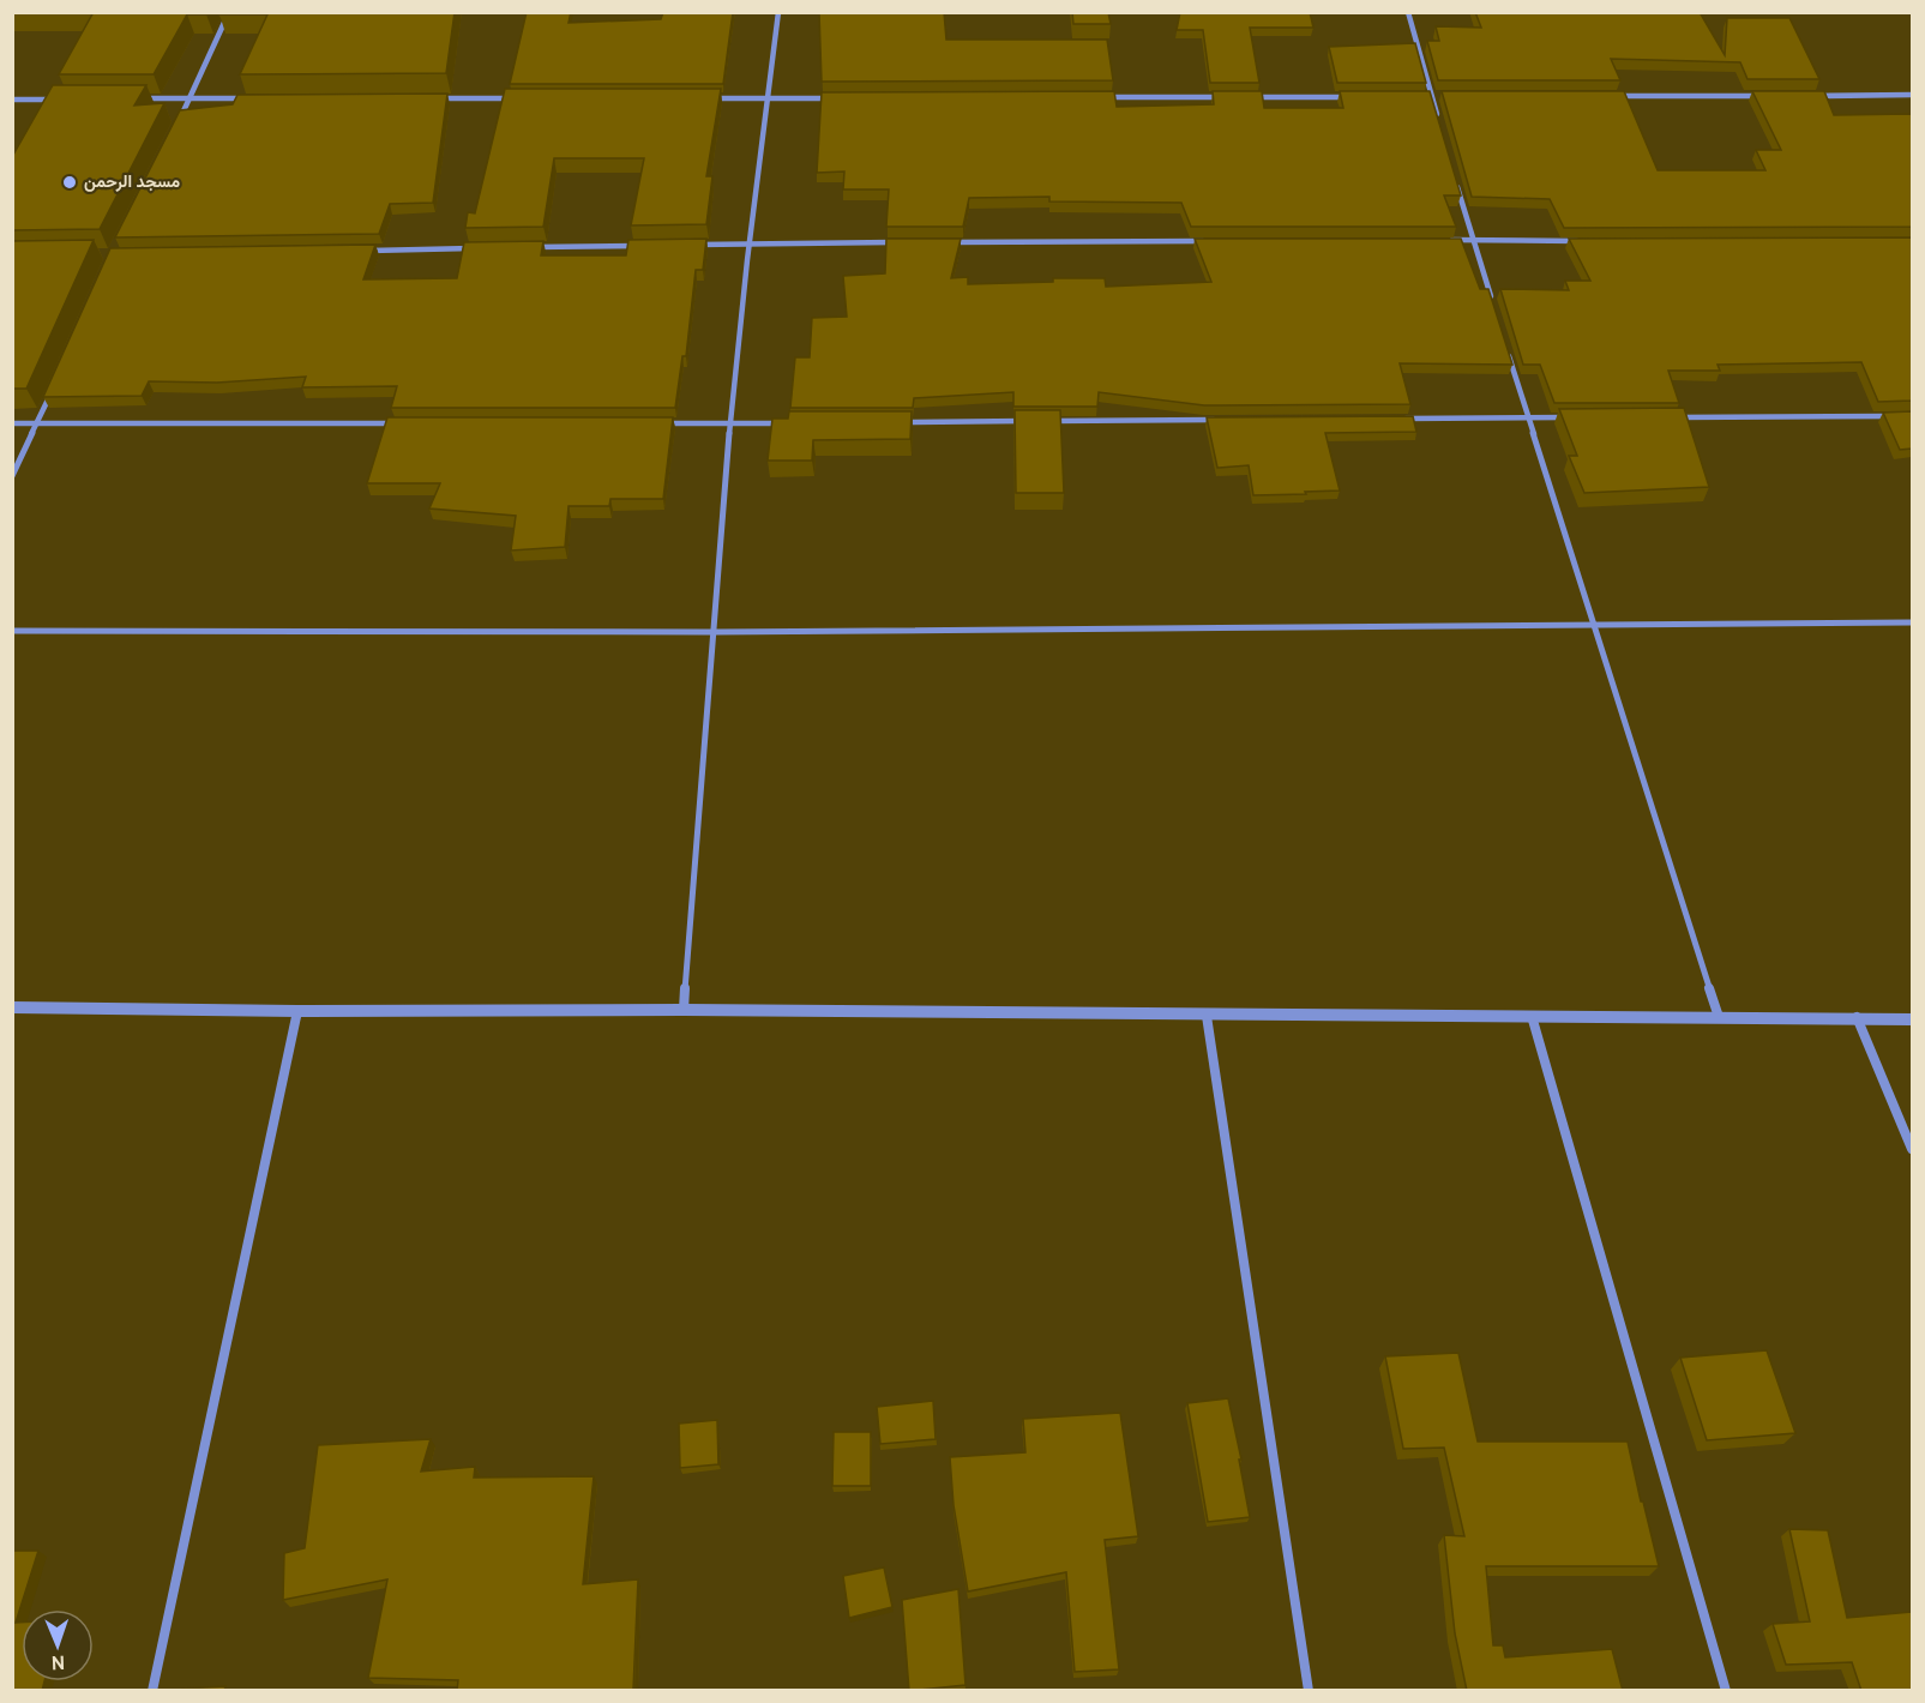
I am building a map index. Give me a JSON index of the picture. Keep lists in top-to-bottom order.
{
  "places": ["مسجد الرحمن"],
  "north": "bottom"
}
